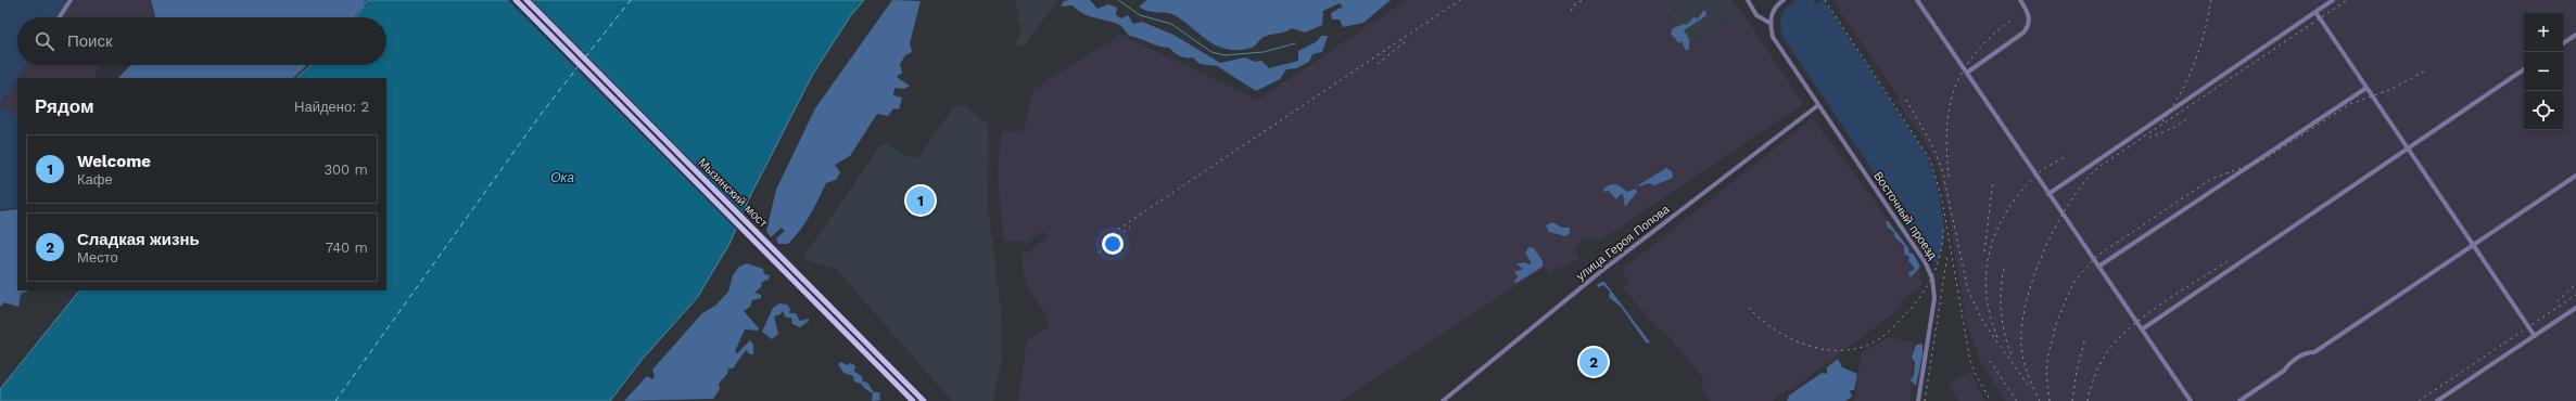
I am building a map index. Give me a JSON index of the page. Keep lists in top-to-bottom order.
{
  "streets": {
    "main road": ["Мызинский мост"],
    "street": ["Восточный проезд", "улица Героя Попова"]
  },
  "crossings": [
    ["Восточный проезд", "улица Героя Попова"]
  ],
  "water": ["Ока"],
  "page": {
    "map_buttons": ["+", "−"],
    "search": "Поиск",
    "heading": ["Рядом", "Найдено: 2"],
    "list": [
      {
        "mark": "1",
        "name": "Welcome",
        "note": "Кафе",
        "value": "300 m"
      },
      {
        "mark": "2",
        "name": "Сладкая жизнь",
        "note": "Место",
        "value": "740 m"
      }
    ],
    "pins": ["1", "2"]
  }
}
